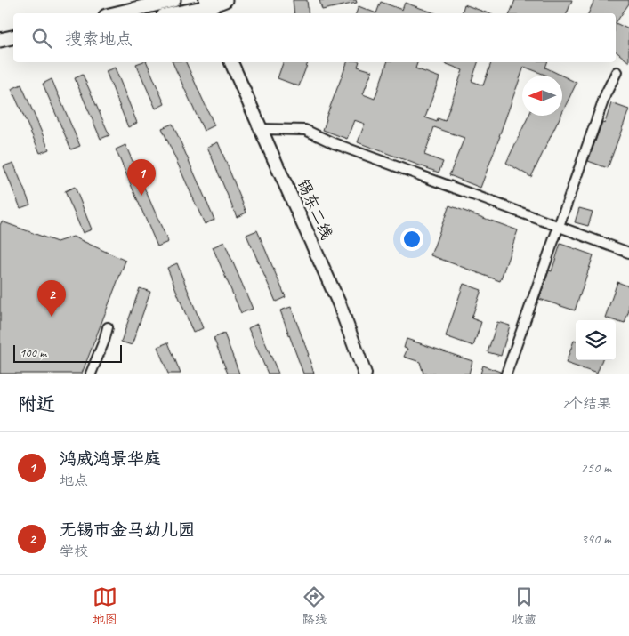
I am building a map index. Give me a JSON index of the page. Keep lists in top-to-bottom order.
{
  "streets": {
    "main road": ["锡东二线"]
  },
  "scale_bar": "100 m",
  "north": "left",
  "page": {
    "search": "搜索地点",
    "pins": ["1", "2"],
    "scale": "100 m",
    "heading": ["附近", "2个结果"],
    "list": [
      {
        "mark": "1",
        "name": "鸿威鸿景华庭",
        "note": "地点",
        "value": "250 m"
      },
      {
        "mark": "2",
        "name": "无锡市金马幼儿园",
        "note": "学校",
        "value": "340 m"
      }
    ],
    "nav": ["地图", "路线", "收藏"]
  }
}
